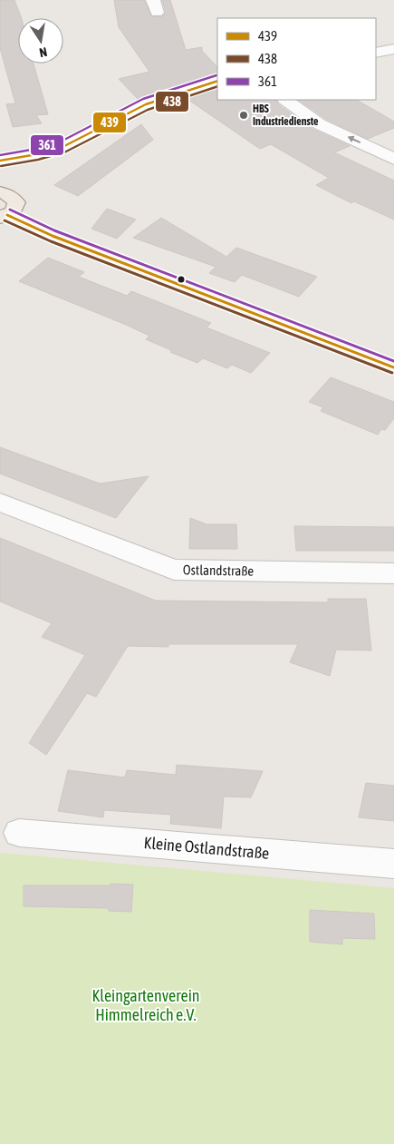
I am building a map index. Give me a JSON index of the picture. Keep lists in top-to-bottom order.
{
  "streets": {
    "street": ["Ostlandstraße", "Kleine Ostlandstraße"]
  },
  "parks": ["Kleingartenverein Himmelreich e.V."],
  "places": ["HBS Industriedienste"],
  "lines": ["transit line 361", "transit line 439", "transit line 438"],
  "legend": ["439", "438", "361"],
  "north": "bottom"
}
